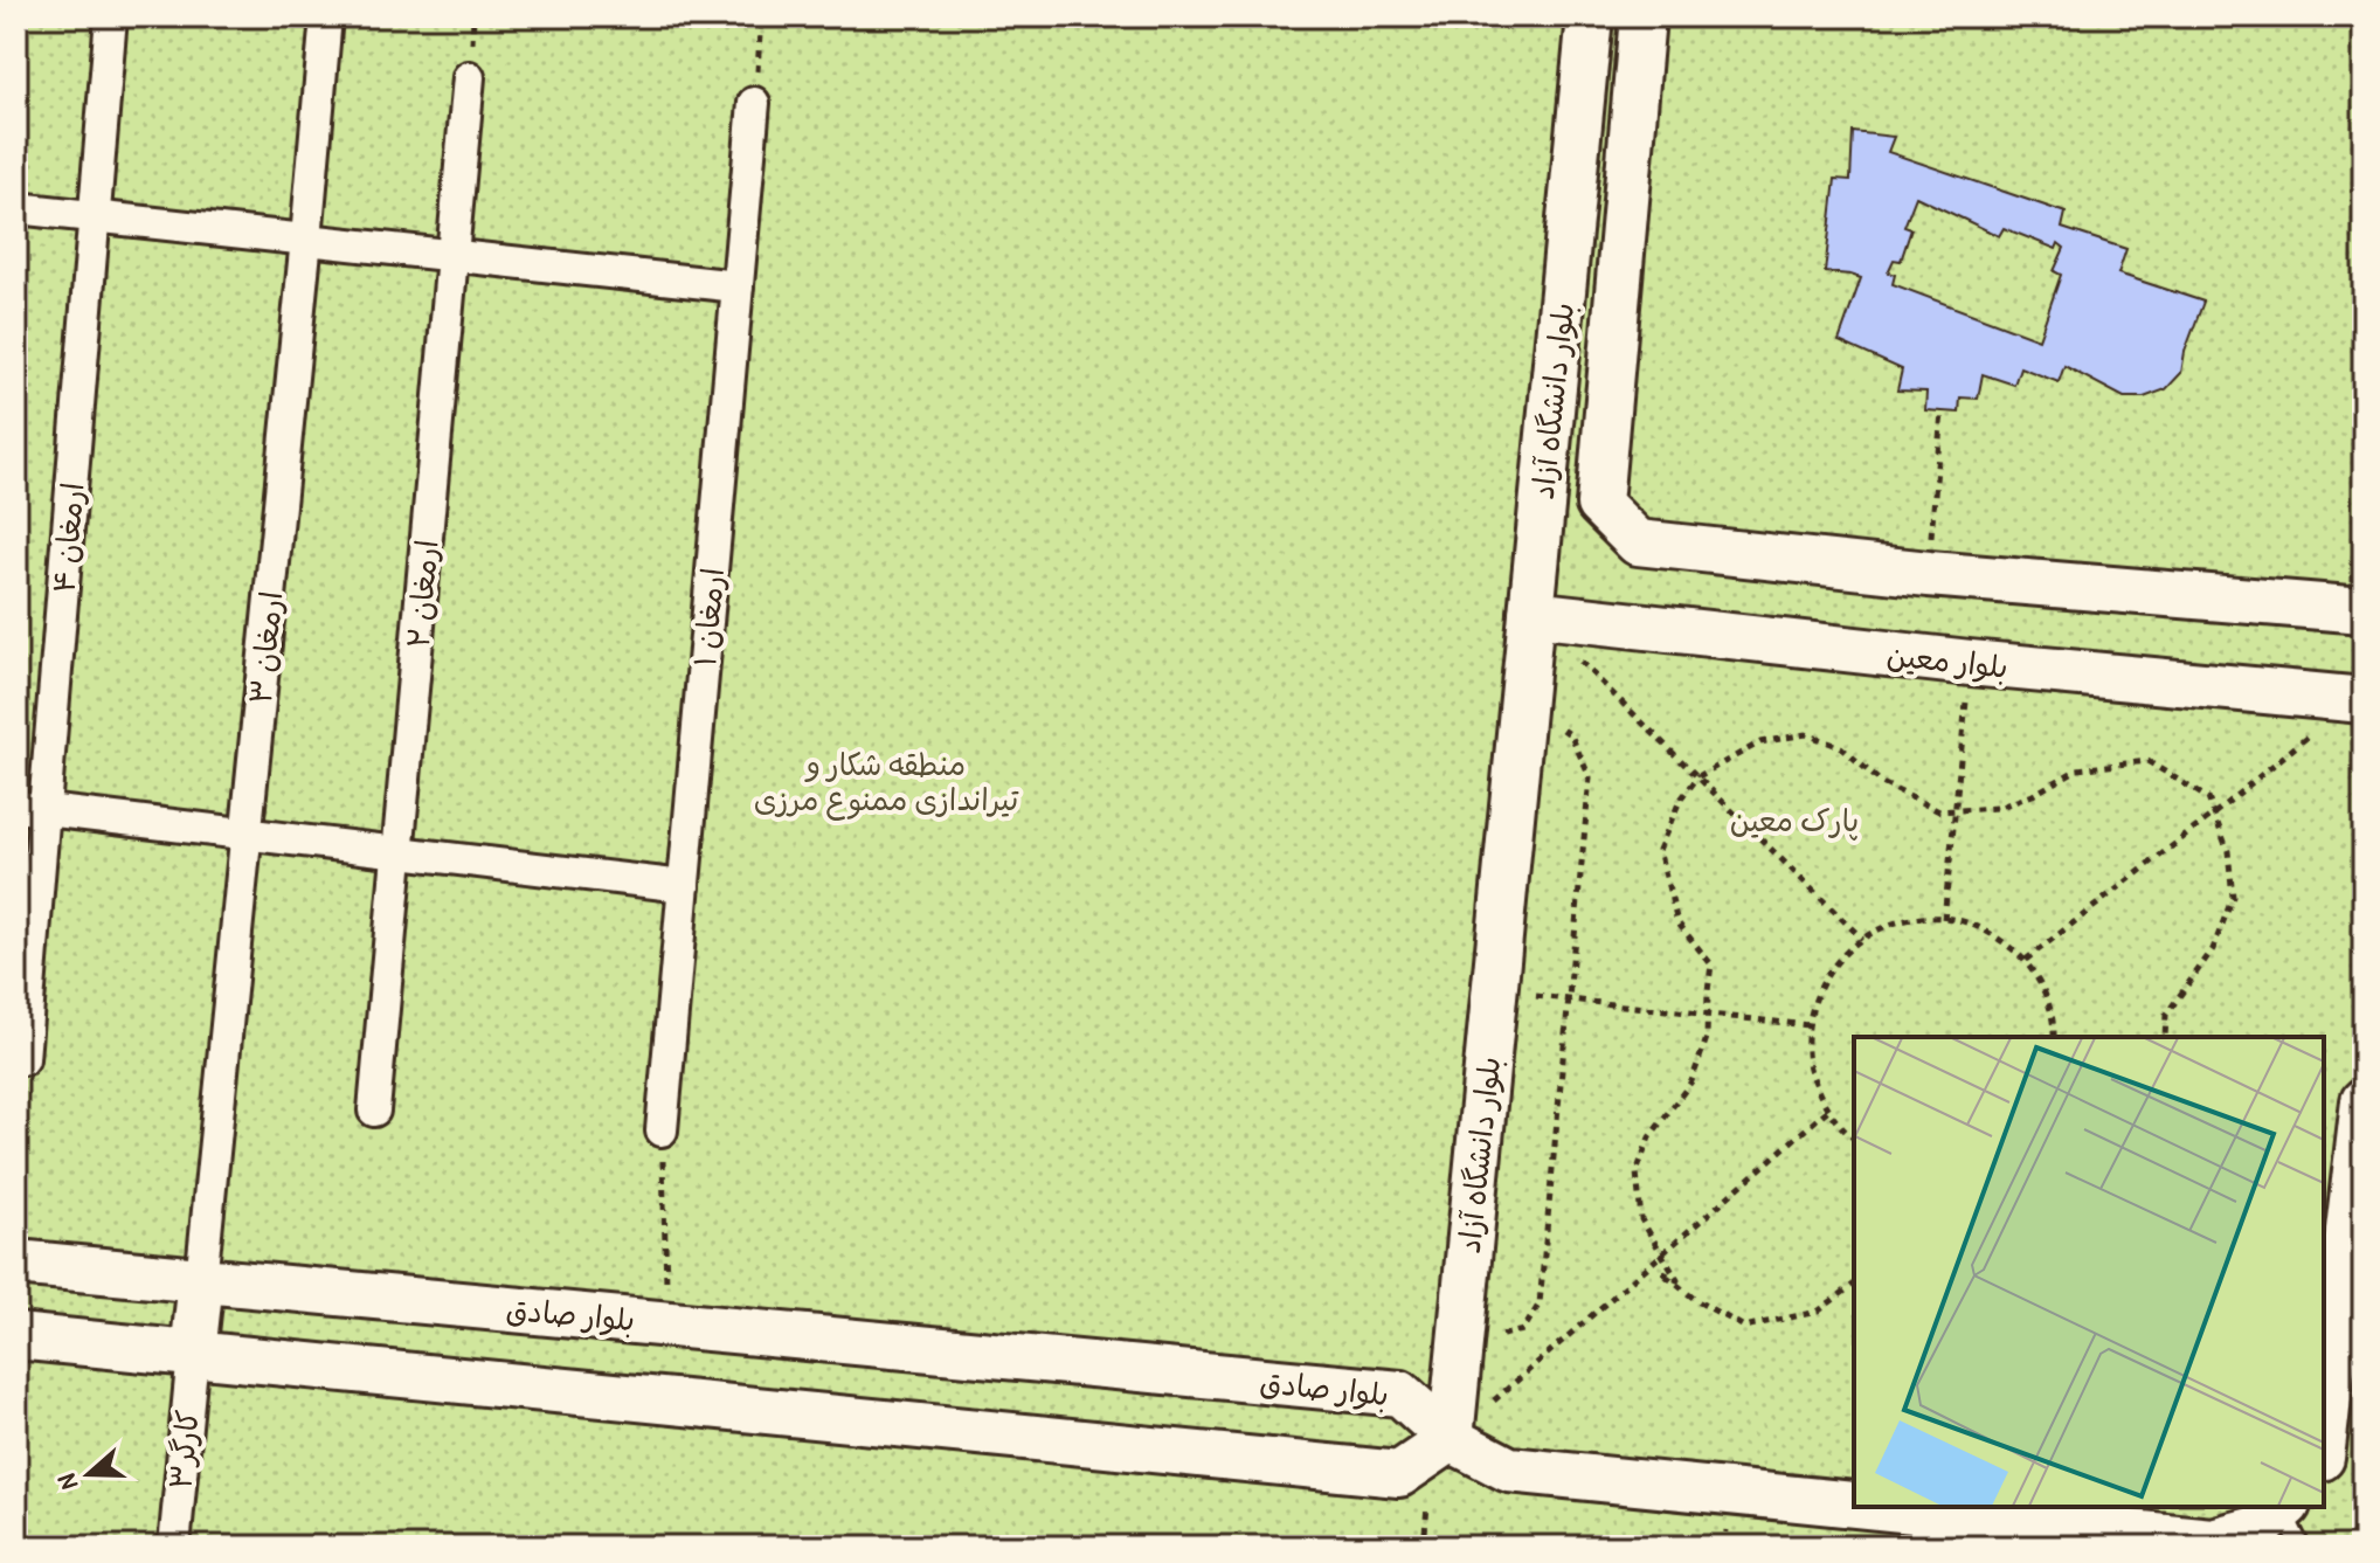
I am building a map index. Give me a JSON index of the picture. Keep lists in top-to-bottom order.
{
  "streets": {
    "street": [
      "بلوار دانشگاه آزاد",
      "ارمغان ۴",
      "ارمغان ۲",
      "ارمغان ۱",
      "ارمغان ۳",
      "بلوار معین",
      "بلوار صادق",
      "کارگر۳"
    ]
  },
  "crossings": [
    ["بلوار دانشگاه آزاد", "بلوار معین"],
    ["بلوار دانشگاه آزاد", "بلوار صادق"],
    ["ارمغان ۳", "بلوار صادق"]
  ],
  "parks": ["منطقه شکار و تیراندازی ممنوع مرزی", "پارک معین"],
  "north": "left"
}
